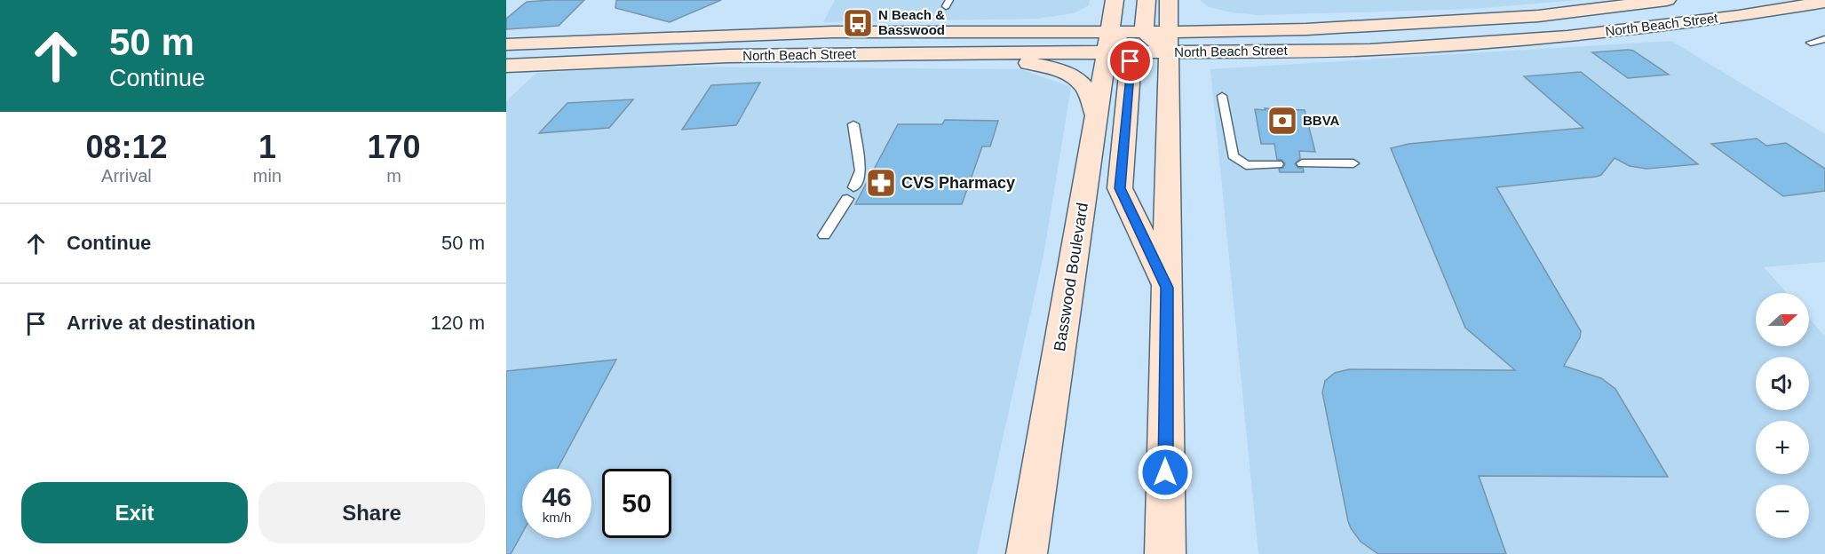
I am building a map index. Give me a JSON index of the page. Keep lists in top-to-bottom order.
{
  "streets": {
    "main road": ["North Beach Street", "Basswood Boulevard"]
  },
  "crossings": [
    ["North Beach Street", "Basswood Boulevard"]
  ],
  "places": {
    "bus stop": ["N Beach & Basswood"],
    "bank": ["BBVA"],
    "pharmacy": ["CVS Pharmacy"]
  },
  "north": "right",
  "page": {
    "turn": ["50 m", "Continue"],
    "eta": [
      "08:12",
      "Arrival",
      "1",
      "min",
      "170",
      "m"
    ],
    "list": [
      {
        "name": "Continue",
        "value": "50 m"
      },
      {
        "name": "Arrive at destination",
        "value": "120 m"
      }
    ],
    "map_buttons": ["+", "−"],
    "speed": "46 km/h",
    "limit": "50",
    "buttons": ["Exit", "Share"]
  }
}
